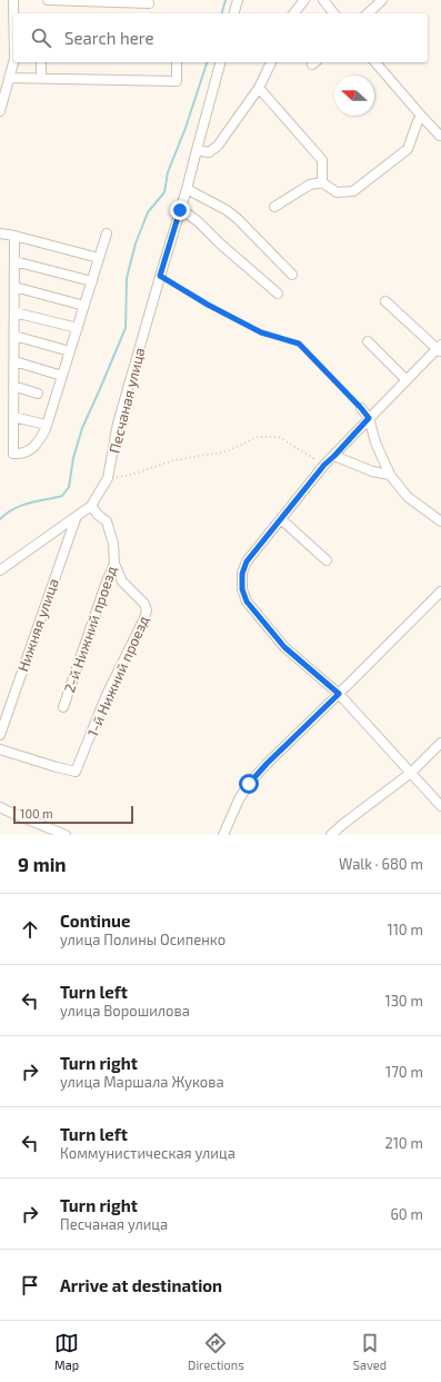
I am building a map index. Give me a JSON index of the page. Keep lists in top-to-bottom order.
{
  "streets": {
    "street": [
      "Песчаная улица",
      "Нижняя улица",
      "2-й Нижний проезд",
      "1-й Нижний проезд"
    ]
  },
  "crossings": [
    ["Песчаная улица", "Нижняя улица"],
    ["Песчаная улица", "2-й Нижний проезд"],
    ["2-й Нижний проезд", "1-й Нижний проезд"]
  ],
  "scale_bar": "100 m",
  "north": "left",
  "page": {
    "search": "Search here",
    "scale": "100 m",
    "heading": ["9 min", "Walk · 680 m"],
    "list": [
      ["Continue", "улица Полины Осипенко", "110 m"],
      ["Turn left", "улица Ворошилова", "130 m"],
      ["Turn right", "улица Маршала Жукова", "170 m"],
      ["Turn left", "Коммунистическая улица", "210 m"],
      ["Turn right", "Песчаная улица", "60 m"],
      "Arrive at destination"
    ],
    "nav": ["Map", "Directions", "Saved"]
  }
}
